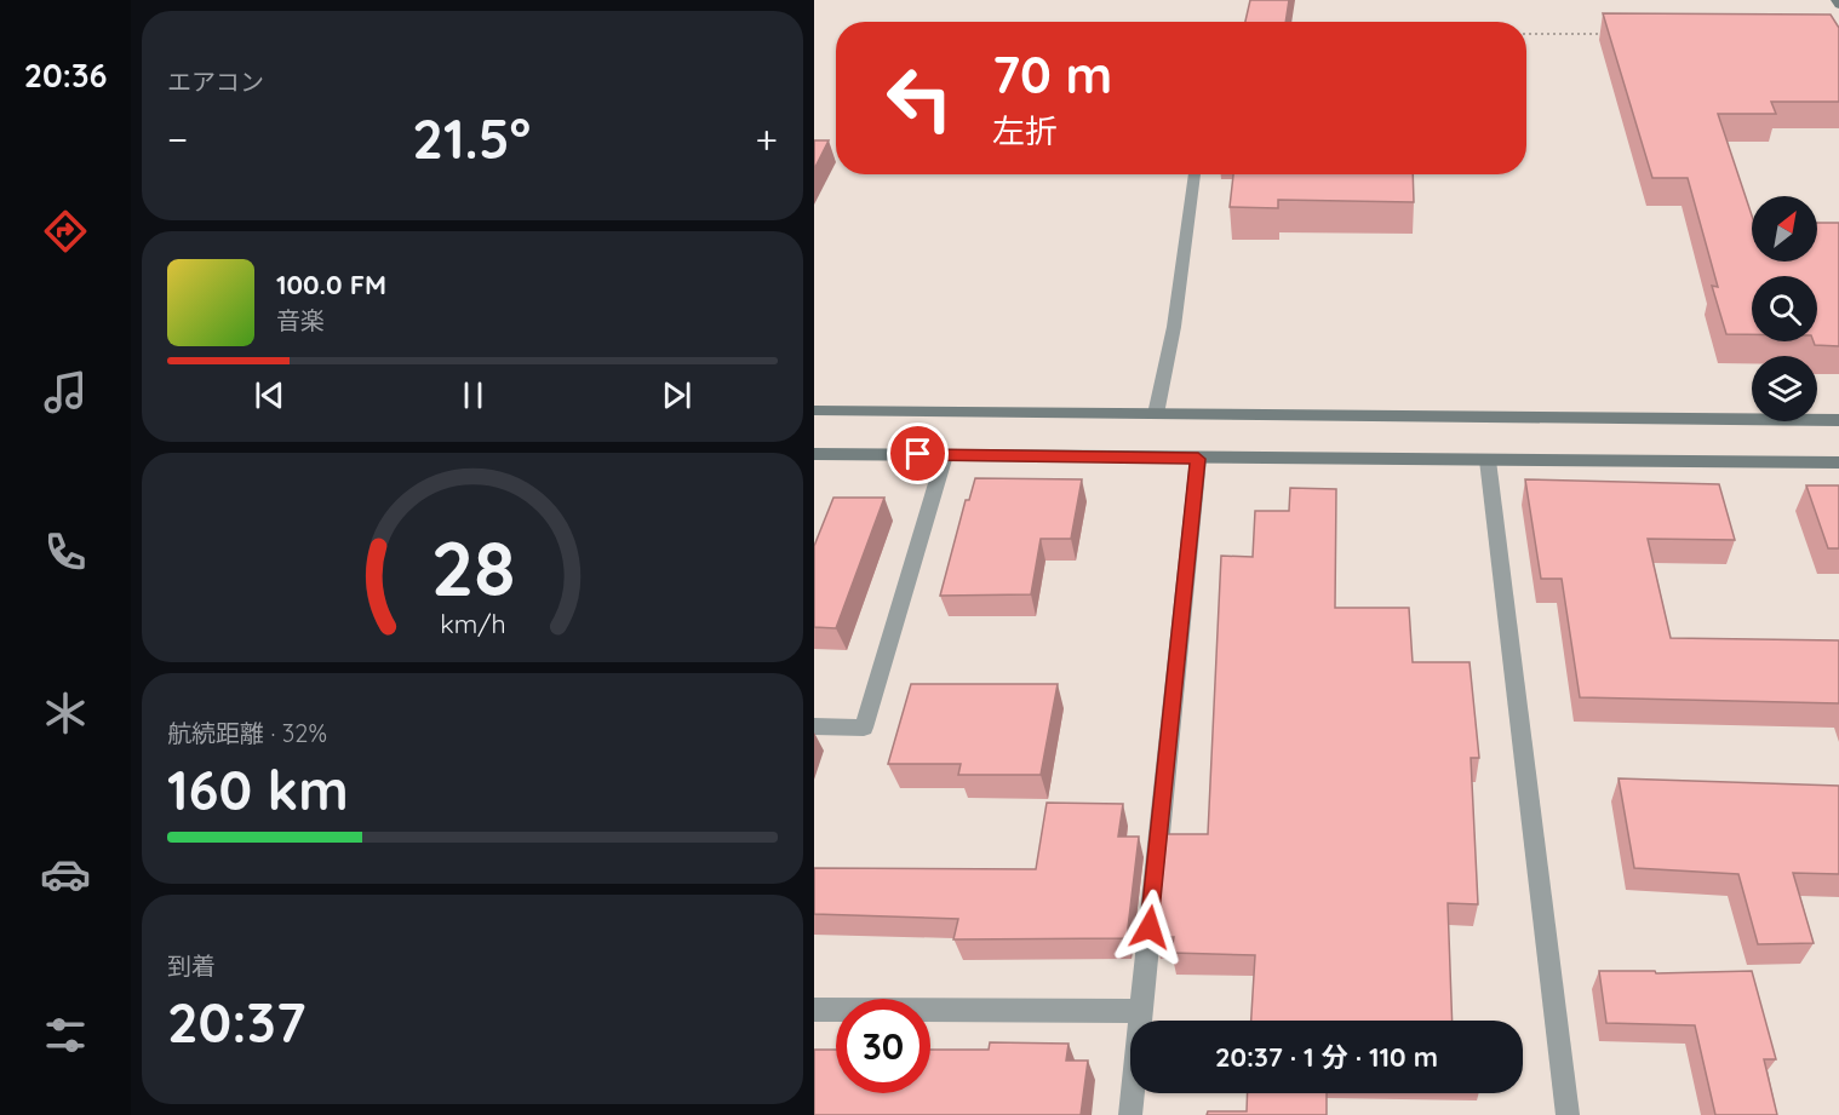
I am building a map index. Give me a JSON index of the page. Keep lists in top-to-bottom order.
{
  "north": "top right",
  "page": {
    "tabs": "20:36",
    "tile": [
      "エアコン",
      ["航続距離 · 32%", "160 km"],
      ["到着", "20:37"]
    ],
    "turn": ["70 m", "左折"],
    "heat": ["−", "21.5°", "+"],
    "song": ["100.0 FM", "音楽"],
    "limit": "30",
    "trip": "20:37 · 1 分 · 110 m",
    "gauge": ["28", "km/h"]
  }
}
